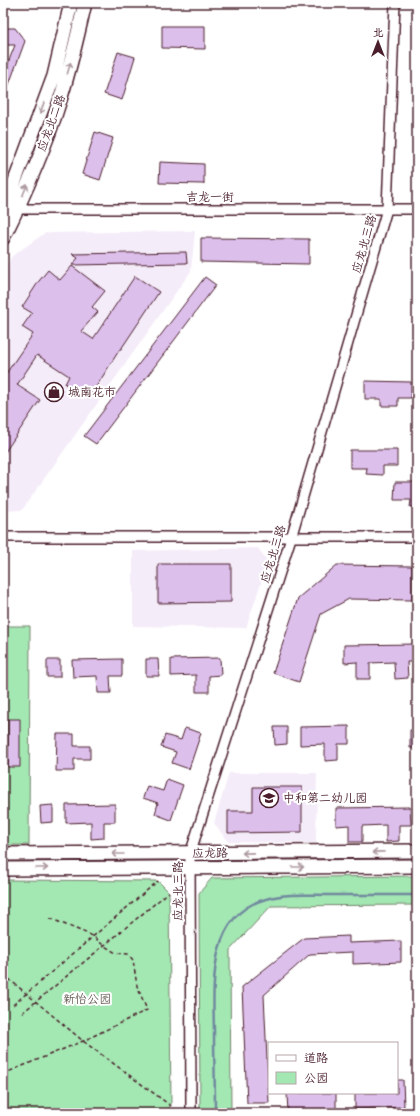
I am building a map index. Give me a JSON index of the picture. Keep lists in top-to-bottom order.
{
  "streets": {
    "street": [
      "应龙北二路",
      "吉龙一街",
      "应龙北三路",
      "应龙路"
    ]
  },
  "crossings": [
    ["应龙北二路", "吉龙一街"],
    ["吉龙一街", "应龙北三路"],
    ["应龙北三路", "应龙路"]
  ],
  "parks": ["新怡公园"],
  "places": {
    "shop": ["城南花市"],
    "school or university": ["中和第二幼儿园"]
  },
  "legend": ["道路", "公园"],
  "north": "top"
}
